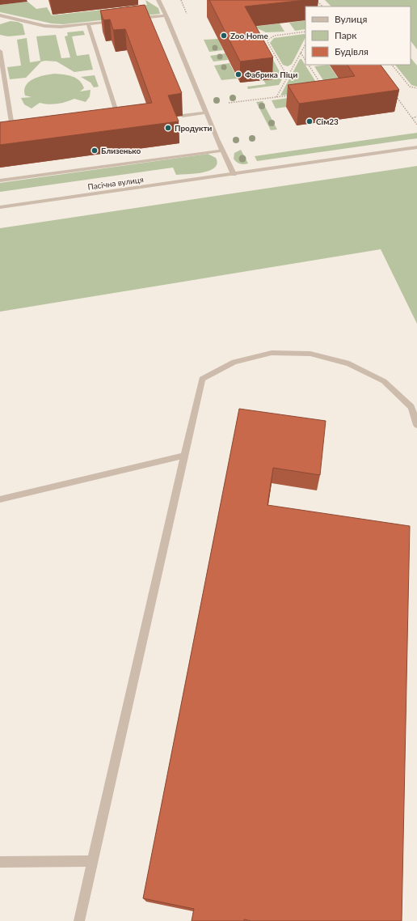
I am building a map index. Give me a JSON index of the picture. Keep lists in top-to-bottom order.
{
  "streets": {
    "street": ["Пасічна вулиця"]
  },
  "places": [
    "Zoo Home",
    "Фабрика Піци",
    "Сім23",
    "Продукти",
    "Близенько"
  ],
  "legend": ["Вулиця", "Парк", "Будівля"]
}
